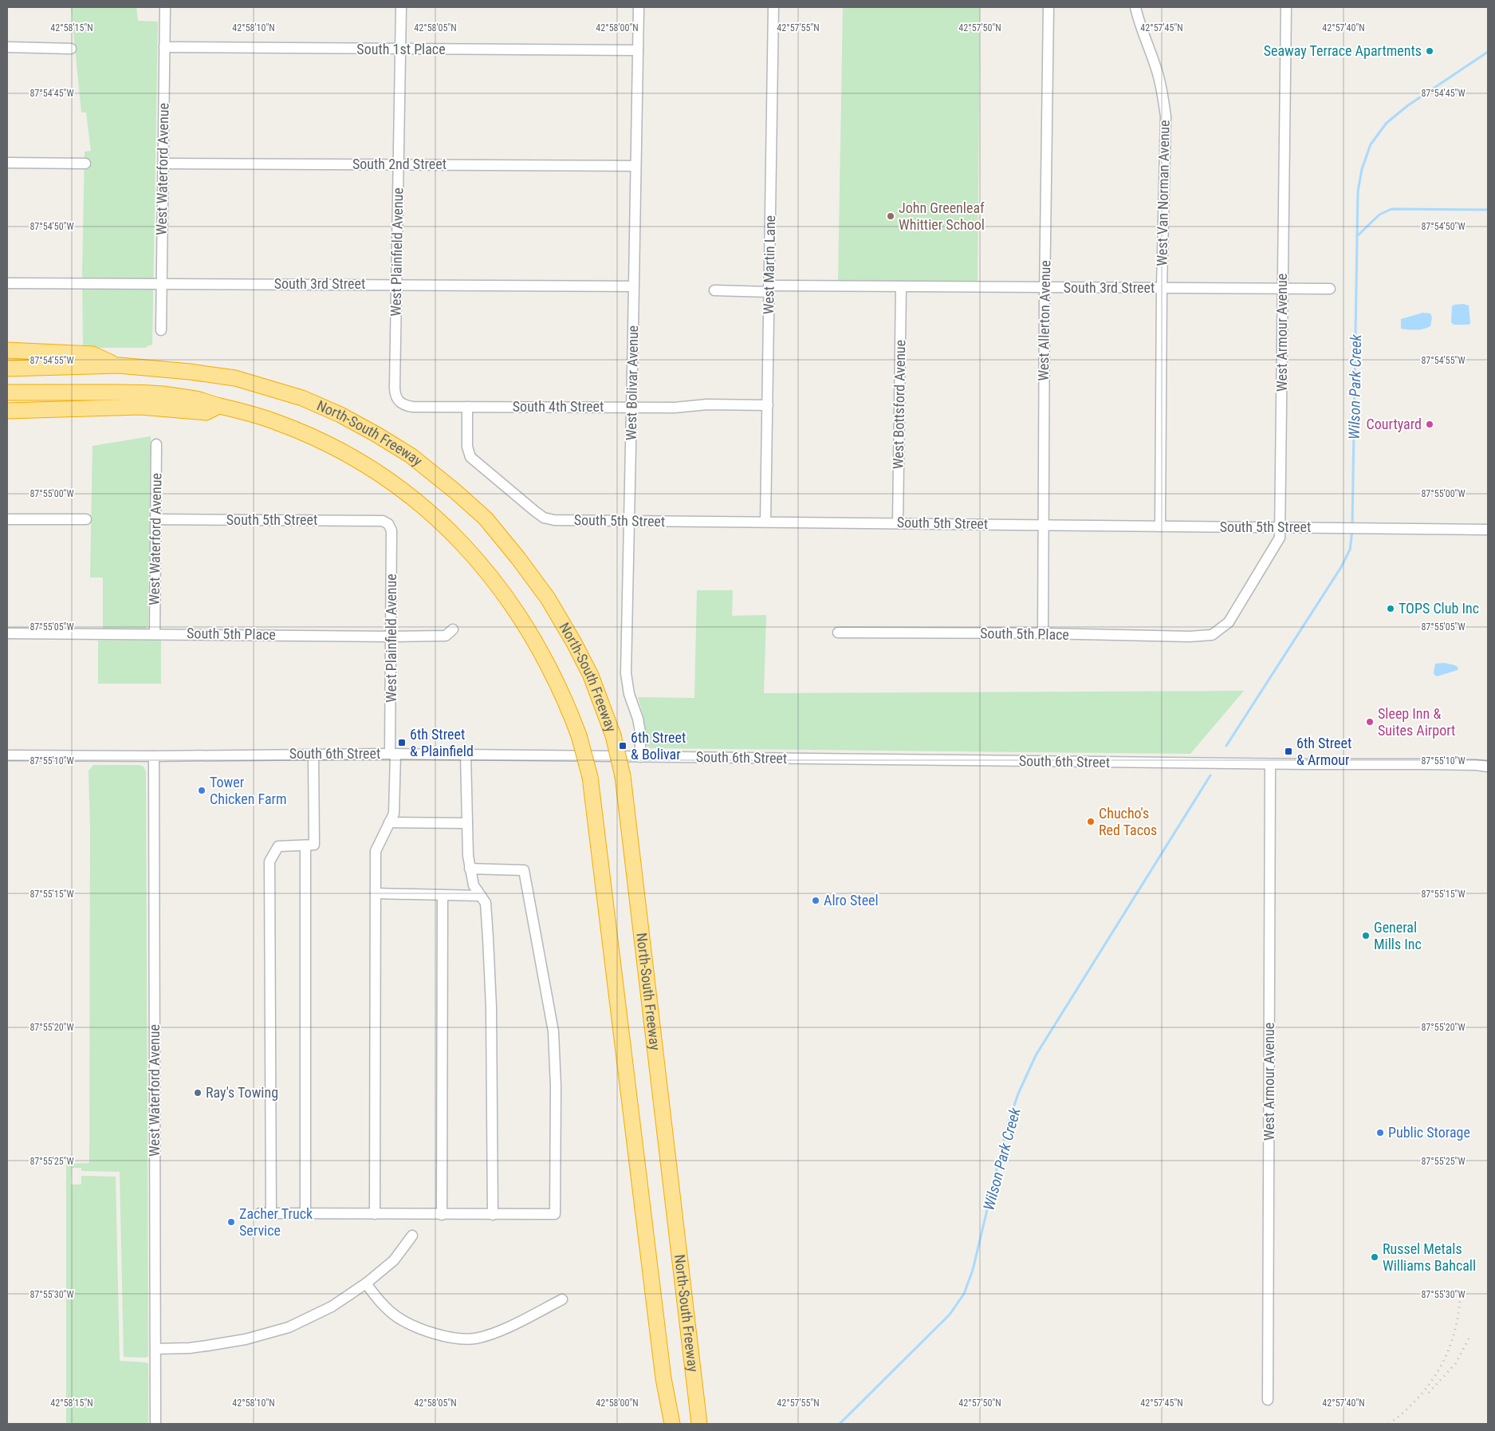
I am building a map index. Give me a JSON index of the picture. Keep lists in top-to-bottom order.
{
  "streets": {
    "highway": ["North-South Freeway"],
    "street": [
      "South 1st Place",
      "South 2nd Street",
      "West Waterford Avenue",
      "West Van Norman Avenue",
      "West Plainfield Avenue",
      "West Martin Lane",
      "South 3rd Street",
      "West Allerton Avenue",
      "West Armour Avenue",
      "West Bolivar Avenue",
      "West Bottsford Avenue",
      "South 4th Street",
      "South 5th Street",
      "South 5th Place",
      "South 6th Street"
    ]
  },
  "crossings": [
    ["South 1st Place", "West Waterford Avenue"],
    ["South 1st Place", "West Plainfield Avenue"],
    ["South 1st Place", "West Bolivar Avenue"],
    ["South 2nd Street", "West Waterford Avenue"],
    ["South 2nd Street", "West Plainfield Avenue"],
    ["South 2nd Street", "West Bolivar Avenue"],
    ["West Waterford Avenue", "South 3rd Street"],
    ["West Waterford Avenue", "South 5th Street"],
    ["West Waterford Avenue", "South 5th Place"],
    ["West Waterford Avenue", "South 6th Street"],
    ["West Van Norman Avenue", "South 3rd Street"],
    ["West Van Norman Avenue", "South 5th Street"],
    ["West Plainfield Avenue", "South 3rd Street"],
    ["West Plainfield Avenue", "South 4th Street"],
    ["West Plainfield Avenue", "South 5th Street"],
    ["West Plainfield Avenue", "South 5th Place"],
    ["West Plainfield Avenue", "South 6th Street"],
    ["West Martin Lane", "South 3rd Street"],
    ["West Martin Lane", "South 4th Street"],
    ["West Martin Lane", "South 5th Street"],
    ["South 3rd Street", "West Allerton Avenue"],
    ["South 3rd Street", "West Armour Avenue"],
    ["South 3rd Street", "West Bolivar Avenue"],
    ["South 3rd Street", "West Bottsford Avenue"],
    ["West Allerton Avenue", "South 5th Street"],
    ["West Allerton Avenue", "South 5th Place"],
    ["West Armour Avenue", "South 5th Street"],
    ["West Armour Avenue", "South 5th Place"],
    ["West Armour Avenue", "South 6th Street"],
    ["West Bolivar Avenue", "South 4th Street"],
    ["West Bolivar Avenue", "South 5th Street"],
    ["West Bolivar Avenue", "South 6th Street"],
    ["West Bottsford Avenue", "South 5th Street"],
    ["South 4th Street", "South 5th Street"]
  ],
  "water": ["Wilson Park Creek"],
  "places": {
    "other": [
      "Seaway Terrace Apartments",
      "John Greenleaf Whittier School",
      "Courtyard",
      "TOPS Club Inc",
      "Sleep Inn & Suites Airport",
      "Tower Chicken Farm",
      "Chucho's Red Tacos",
      "Alro Steel",
      "General Mills Inc",
      "Ray's Towing",
      "Public Storage",
      "Zacher Truck Service",
      "Russel Metals Williams Bahcall"
    ],
    "transit": ["6th Street & Plainfield", "6th Street & Bolivar", "6th Street & Armour"]
  },
  "coordinates": [
    "42°58'15\"N",
    "42°58'10\"N",
    "42°58'05\"N",
    "42°58'00\"N",
    "42°57'55\"N",
    "42°57'50\"N",
    "42°57'45\"N",
    "42°57'40\"N",
    "87°54'45\"W",
    "87°54'50\"W",
    "87°54'55\"W",
    "87°55'00\"W",
    "87°55'05\"W",
    "87°55'10\"W",
    "87°55'15\"W",
    "87°55'20\"W",
    "87°55'25\"W",
    "87°55'30\"W"
  ]
}
